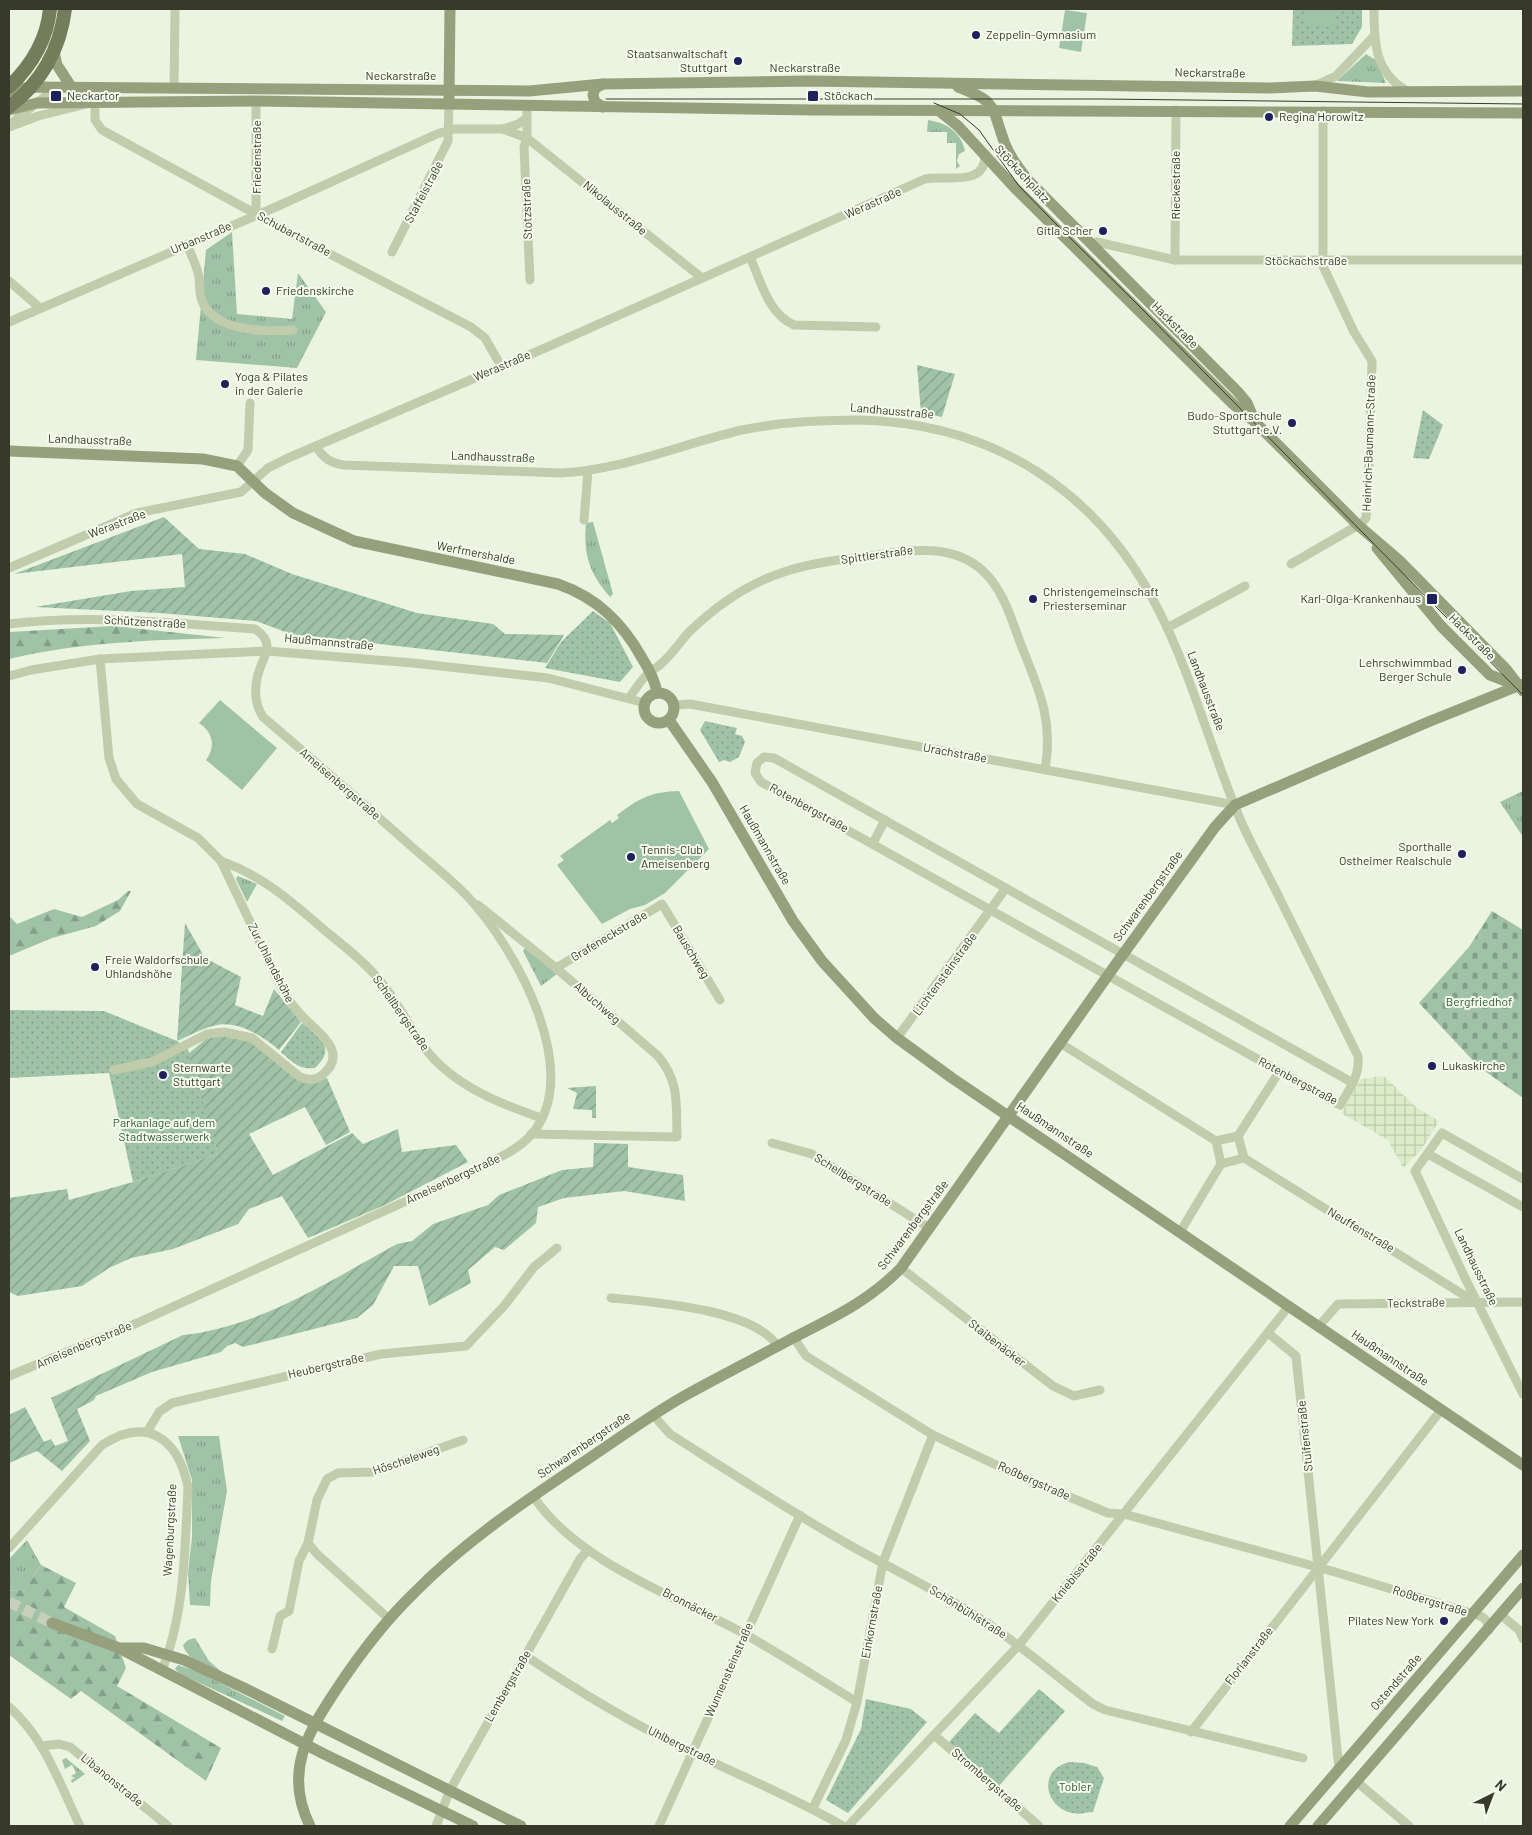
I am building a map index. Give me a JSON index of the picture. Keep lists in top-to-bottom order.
{
  "streets": {
    "street": [
      "Neckarstraße",
      "Friedenstraße",
      "Stöckachplatz",
      "Rieckestraße",
      "Staffelstraße",
      "Werastraße",
      "Nikolausstraße",
      "Stotzstraße",
      "Schubartstraße",
      "Urbanstraße",
      "Stöckachstraße",
      "Hackstraße",
      "Landhausstraße",
      "Heinrich-Baumann-Straße",
      "Werfmershalde",
      "Spittlerstraße",
      "Schützenstraße",
      "Haußmannstraße",
      "Urachstraße",
      "Ameisenbergstraße",
      "Rotenbergstraße",
      "Schwarenbergstraße",
      "Grafeneckstraße",
      "Bauschweg",
      "Zur Uhlandshöhe",
      "Lichtensteinstraße",
      "Albuchweg",
      "Schellbergstraße",
      "Neuffenstraße",
      "Teckstraße",
      "Staibenäcker",
      "Heubergstraße",
      "Stuifenstraße",
      "Höscheleweg",
      "Roßbergstraße",
      "Wagenburgstraße",
      "Kniebisstraße",
      "Bronnäcker",
      "Schönbühlstraße",
      "Einkornstraße",
      "Florianstraße",
      "Wunnensteinstraße",
      "Ostendstraße",
      "Lembergstraße",
      "Uhlbergstraße",
      "Libanonstraße",
      "Strombergstraße"
    ]
  },
  "crossings": [
    ["Friedenstraße", "Schubartstraße"],
    ["Friedenstraße", "Urbanstraße"],
    ["Stöckachplatz", "Werastraße"],
    ["Stöckachplatz", "Hackstraße"],
    ["Rieckestraße", "Stöckachstraße"],
    ["Staffelstraße", "Urbanstraße"],
    ["Werastraße", "Nikolausstraße"],
    ["Werastraße", "Schubartstraße"],
    ["Werastraße", "Landhausstraße"],
    ["Werastraße", "Werfmershalde"],
    ["Nikolausstraße", "Stotzstraße"],
    ["Schubartstraße", "Urbanstraße"],
    ["Stöckachstraße", "Hackstraße"],
    ["Stöckachstraße", "Heinrich-Baumann-Straße"],
    ["Hackstraße", "Heinrich-Baumann-Straße"],
    ["Hackstraße", "Schwarenbergstraße"],
    ["Landhausstraße", "Urachstraße"],
    ["Landhausstraße", "Rotenbergstraße"],
    ["Landhausstraße", "Schwarenbergstraße"],
    ["Landhausstraße", "Neuffenstraße"],
    ["Landhausstraße", "Teckstraße"],
    ["Werfmershalde", "Spittlerstraße"],
    ["Werfmershalde", "Haußmannstraße"],
    ["Werfmershalde", "Urachstraße"],
    ["Spittlerstraße", "Haußmannstraße"],
    ["Spittlerstraße", "Urachstraße"],
    ["Schützenstraße", "Haußmannstraße"],
    ["Schützenstraße", "Ameisenbergstraße"],
    ["Haußmannstraße", "Urachstraße"],
    ["Haußmannstraße", "Ameisenbergstraße"],
    ["Haußmannstraße", "Schwarenbergstraße"],
    ["Haußmannstraße", "Zur Uhlandshöhe"],
    ["Haußmannstraße", "Lichtensteinstraße"],
    ["Haußmannstraße", "Teckstraße"],
    ["Haußmannstraße", "Kniebisstraße"],
    ["Haußmannstraße", "Florianstraße"],
    ["Urachstraße", "Schwarenbergstraße"],
    ["Ameisenbergstraße", "Albuchweg"],
    ["Ameisenbergstraße", "Schellbergstraße"],
    ["Rotenbergstraße", "Schwarenbergstraße"],
    ["Rotenbergstraße", "Lichtensteinstraße"],
    ["Schwarenbergstraße", "Schellbergstraße"],
    ["Schwarenbergstraße", "Staibenäcker"],
    ["Schwarenbergstraße", "Roßbergstraße"],
    ["Schwarenbergstraße", "Bronnäcker"],
    ["Schwarenbergstraße", "Schönbühlstraße"],
    ["Grafeneckstraße", "Bauschweg"],
    ["Grafeneckstraße", "Albuchweg"],
    ["Zur Uhlandshöhe", "Schellbergstraße"],
    ["Neuffenstraße", "Teckstraße"],
    ["Heubergstraße", "Wagenburgstraße"],
    ["Stuifenstraße", "Roßbergstraße"],
    ["Stuifenstraße", "Kniebisstraße"],
    ["Stuifenstraße", "Florianstraße"],
    ["Stuifenstraße", "Ostendstraße"],
    ["Roßbergstraße", "Kniebisstraße"],
    ["Roßbergstraße", "Einkornstraße"],
    ["Roßbergstraße", "Florianstraße"],
    ["Roßbergstraße", "Ostendstraße"],
    ["Kniebisstraße", "Schönbühlstraße"],
    ["Kniebisstraße", "Strombergstraße"],
    ["Bronnäcker", "Einkornstraße"],
    ["Bronnäcker", "Wunnensteinstraße"],
    ["Bronnäcker", "Lembergstraße"],
    ["Schönbühlstraße", "Einkornstraße"],
    ["Schönbühlstraße", "Florianstraße"],
    ["Schönbühlstraße", "Wunnensteinstraße"],
    ["Einkornstraße", "Uhlbergstraße"],
    ["Wunnensteinstraße", "Uhlbergstraße"],
    ["Lembergstraße", "Uhlbergstraße"]
  ],
  "parks": ["Bergfriedhof", "Parkanlage auf dem Stadtwasserwerk", "Tobler"],
  "places": {
    "other": [
      "Zeppelin-Gymnasium",
      "Staatsanwaltschaft Stuttgart",
      "Regina Horowitz",
      "Gitla Scher",
      "Friedenskirche",
      "Yoga & Pilates in der Galerie",
      "Budo-Sportschule Stuttgart e.V.",
      "Christengemeinschaft Priesterseminar",
      "Lehrschwimmbad Berger Schule",
      "Sporthalle Ostheimer Realschule",
      "Tennis-Club Ameisenberg",
      "Freie Waldorfschule Uhlandshöhe",
      "Lukaskirche",
      "Sternwarte Stuttgart",
      "Pilates New York"
    ],
    "transit": ["Neckartor", "Stöckach", "Karl-Olga-Krankenhaus"]
  },
  "north": "top right"
}
